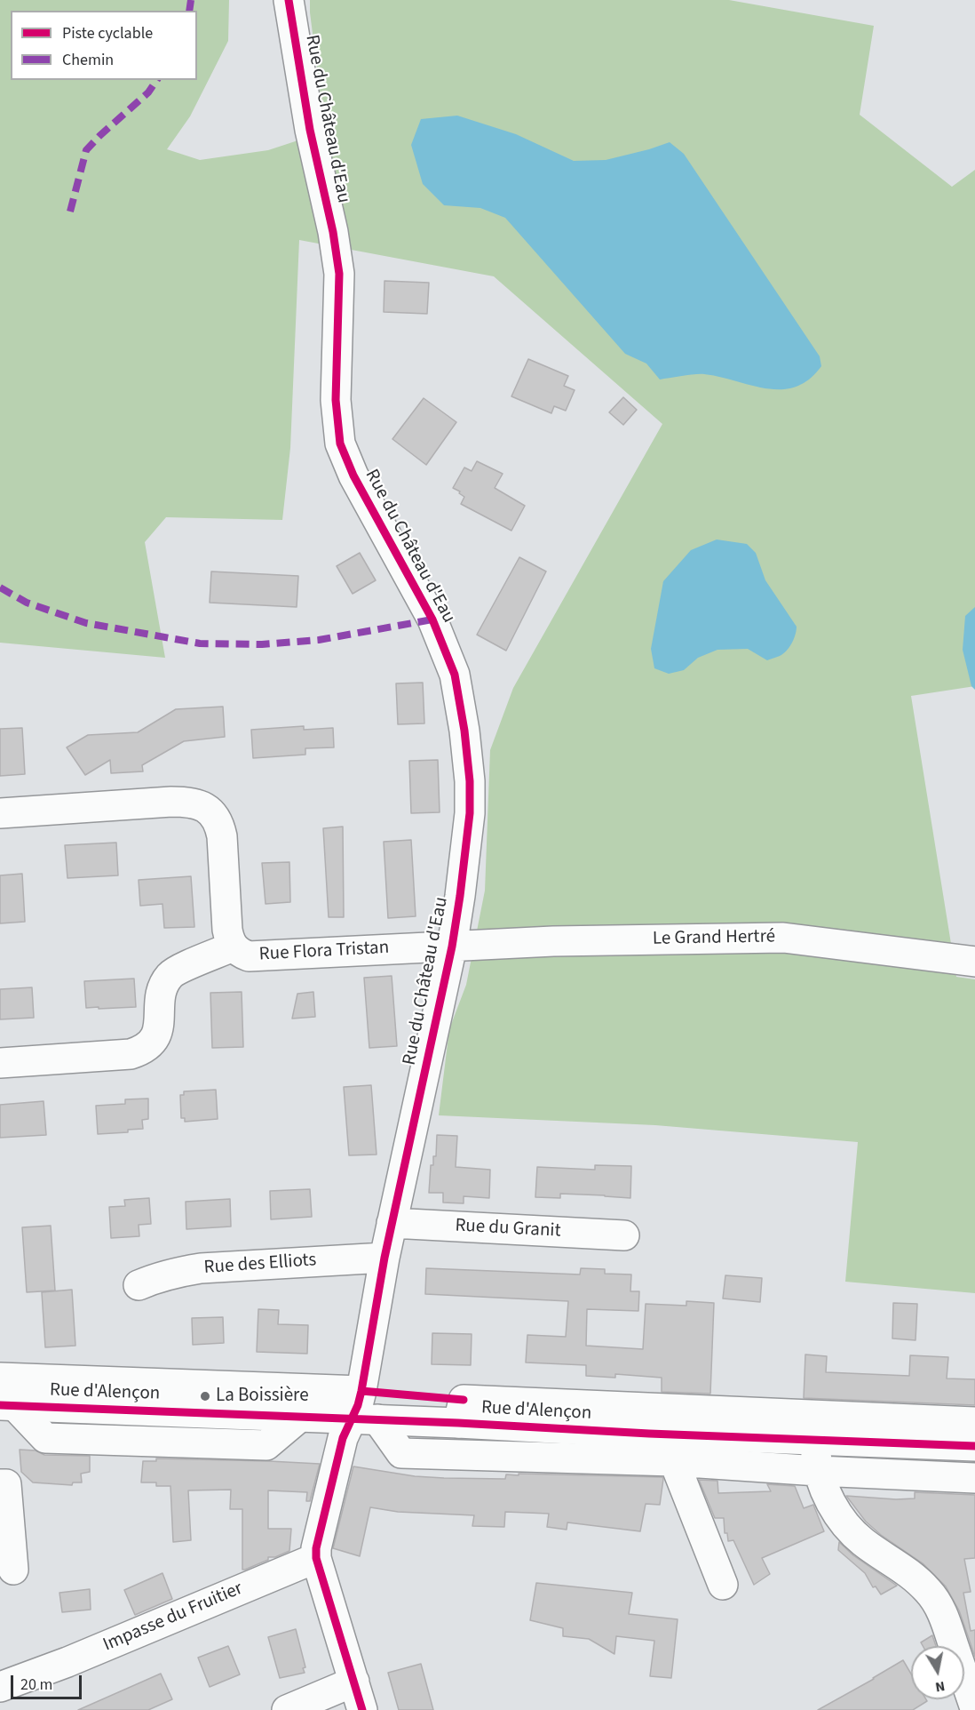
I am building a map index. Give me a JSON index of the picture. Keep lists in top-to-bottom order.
{
  "streets": {
    "street": [
      "Rue du Château d'Eau",
      "Le Grand Hertré",
      "Rue Flora Tristan",
      "Rue du Granit",
      "Rue des Elliots",
      "Rue d'Alençon",
      "Impasse du Fruitier"
    ]
  },
  "crossings": [
    ["Rue du Château d'Eau", "Le Grand Hertré"],
    ["Rue du Château d'Eau", "Rue Flora Tristan"],
    ["Rue du Château d'Eau", "Rue du Granit"],
    ["Rue du Château d'Eau", "Rue des Elliots"],
    ["Rue du Château d'Eau", "Rue d'Alençon"],
    ["Rue du Château d'Eau", "Impasse du Fruitier"],
    ["Le Grand Hertré", "Rue Flora Tristan"]
  ],
  "places": ["La Boissière"],
  "legend": ["Piste cyclable", "Chemin"],
  "scale_bar": "20 m",
  "north": "bottom"
}
